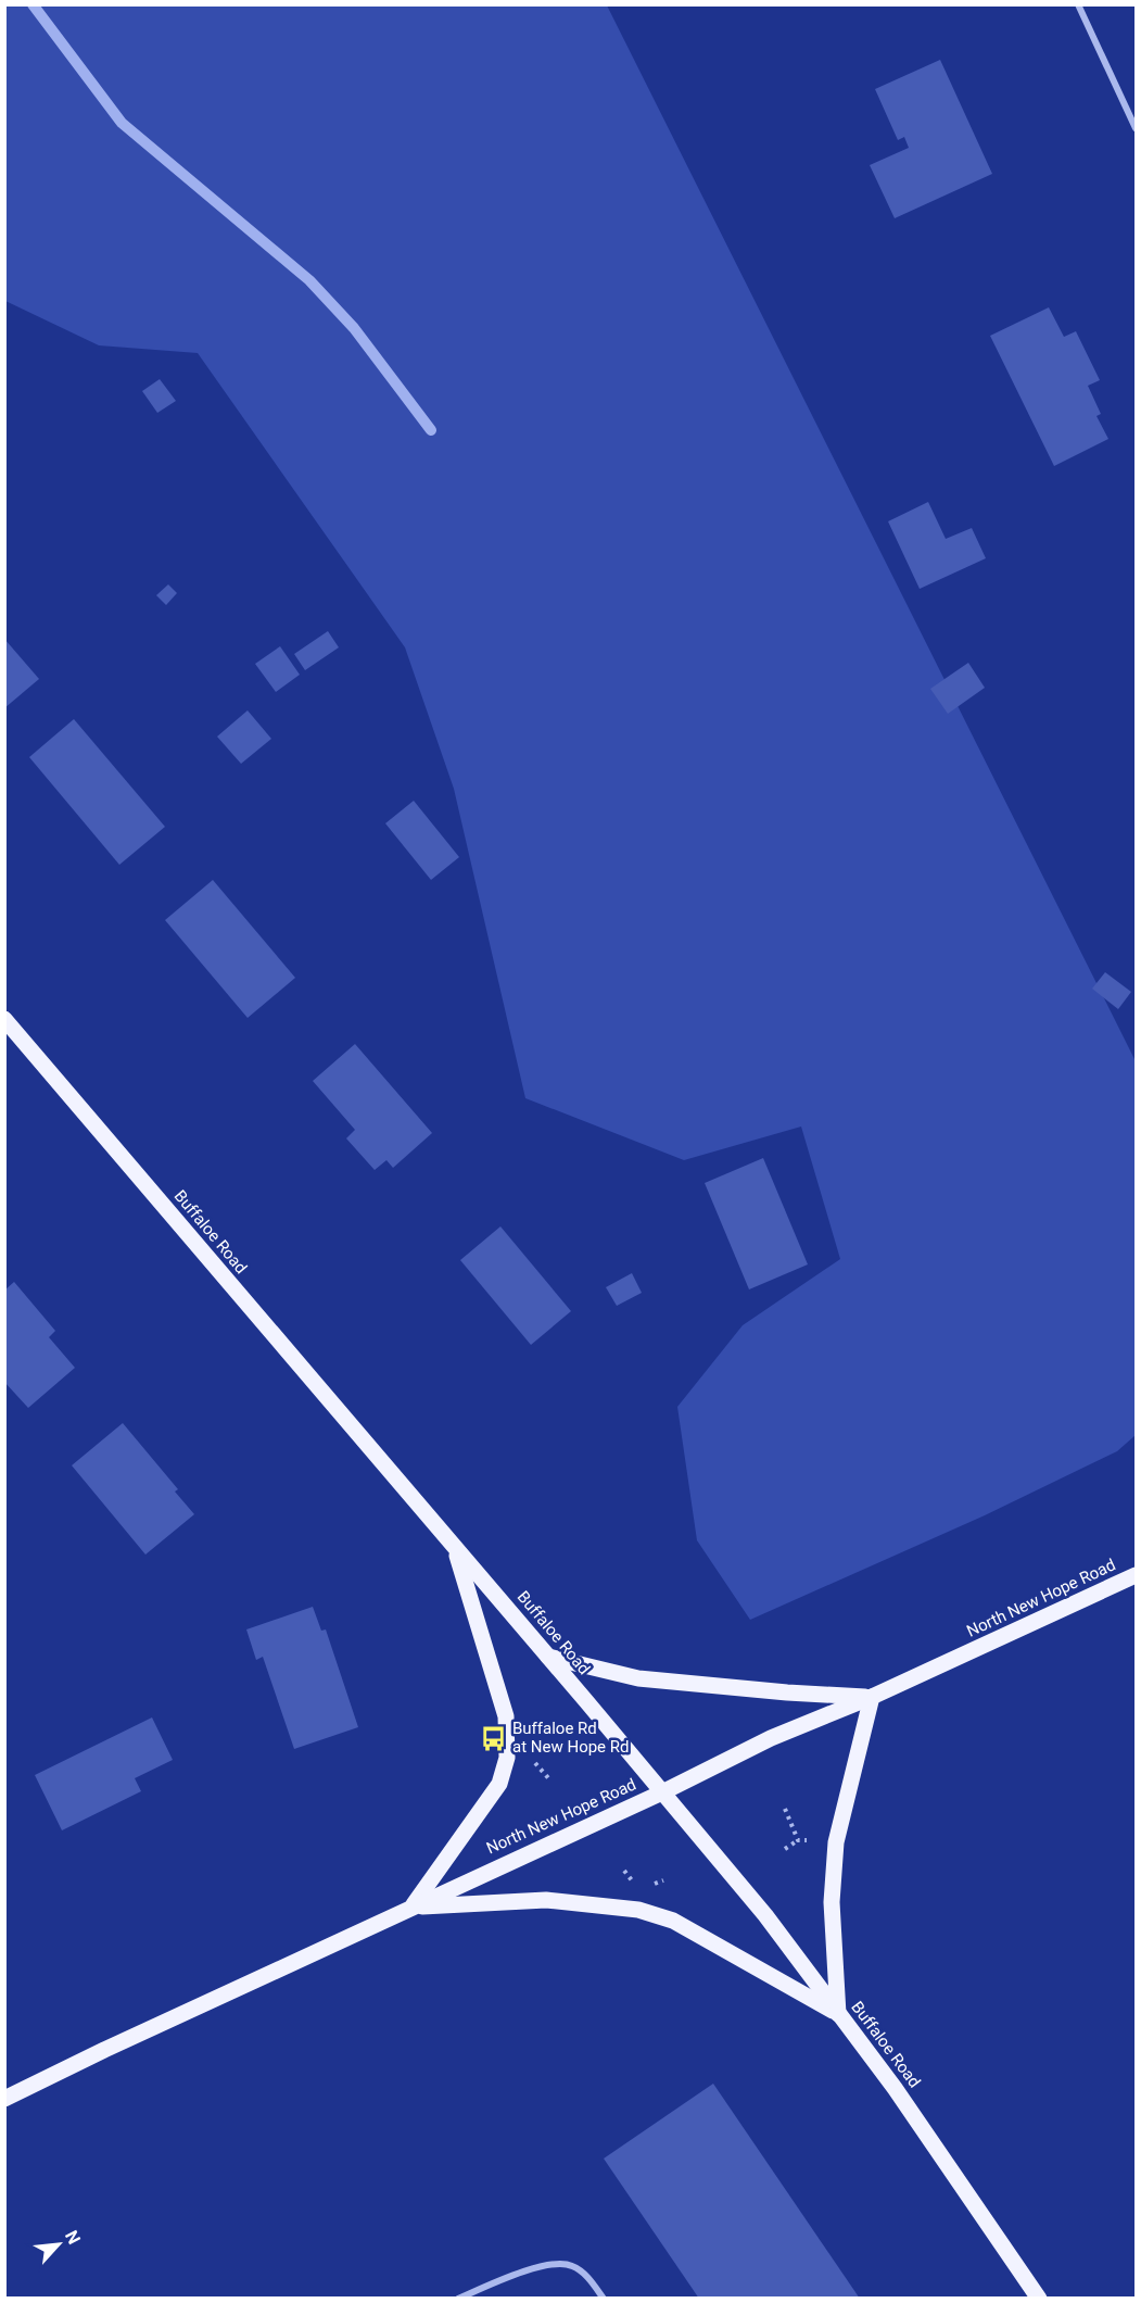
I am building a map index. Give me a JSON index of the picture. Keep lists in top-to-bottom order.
{
  "streets": {
    "main road": ["Buffaloe Road", "North New Hope Road"]
  },
  "crossings": [
    ["Buffaloe Road", "North New Hope Road"]
  ],
  "places": {
    "bus stop": ["Buffaloe Rd at New Hope Rd"]
  },
  "north": "top right"
}
